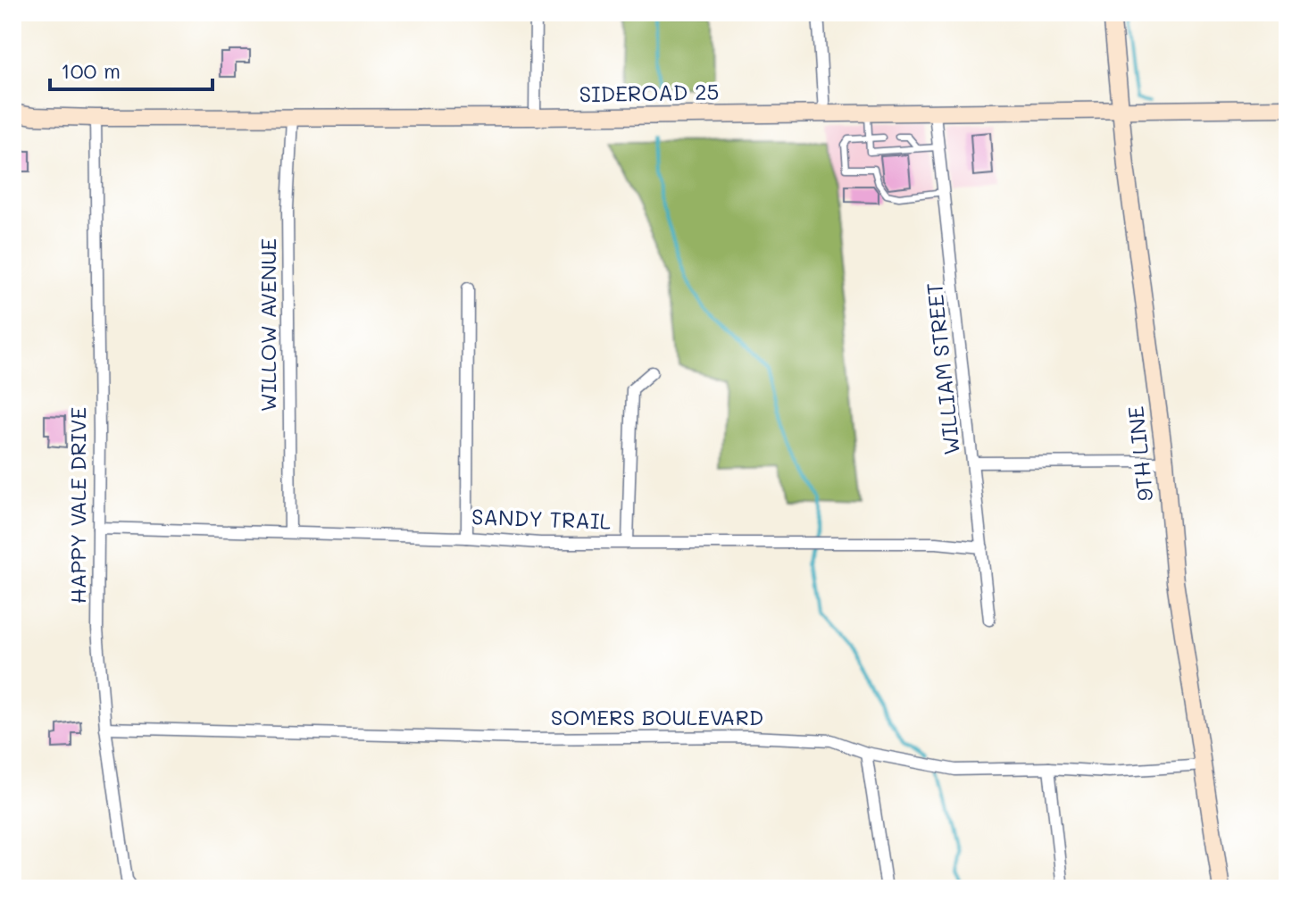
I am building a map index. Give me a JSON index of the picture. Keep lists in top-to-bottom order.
{
  "streets": {
    "main road": ["SIDEROAD 25", "9TH LINE"],
    "street": [
      "WILLOW AVENUE",
      "WILLIAM STREET",
      "HAPPY VALE DRIVE",
      "SANDY TRAIL",
      "SOMERS BOULEVARD"
    ]
  },
  "crossings": [
    ["SIDEROAD 25", "WILLOW AVENUE"],
    ["SIDEROAD 25", "WILLIAM STREET"],
    ["SIDEROAD 25", "9TH LINE"],
    ["SIDEROAD 25", "HAPPY VALE DRIVE"],
    ["WILLOW AVENUE", "SANDY TRAIL"],
    ["WILLIAM STREET", "SANDY TRAIL"],
    ["9TH LINE", "SOMERS BOULEVARD"],
    ["HAPPY VALE DRIVE", "SANDY TRAIL"],
    ["HAPPY VALE DRIVE", "SOMERS BOULEVARD"]
  ],
  "scale_bar": "100 m"
}
